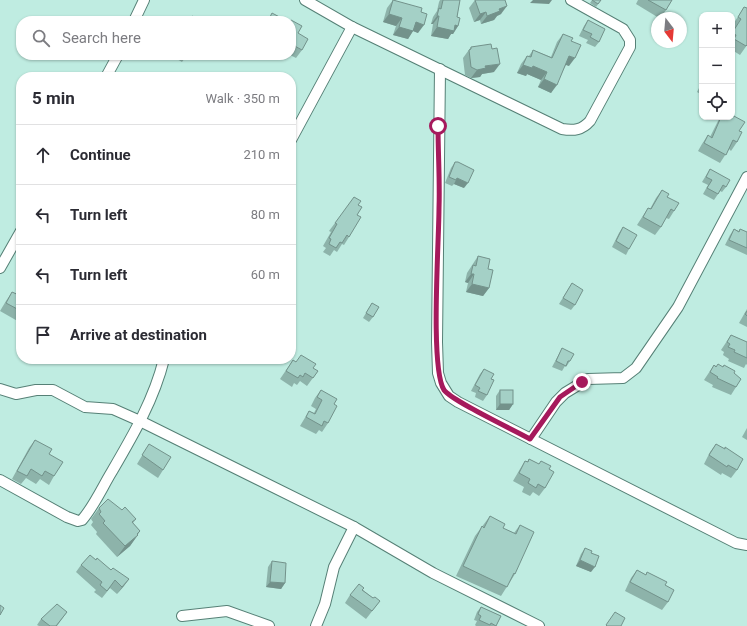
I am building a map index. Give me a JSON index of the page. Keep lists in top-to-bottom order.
{
  "north": "bottom",
  "page": {
    "map_buttons": ["+", "−"],
    "search": "Search here",
    "heading": ["5 min", "Walk · 350 m"],
    "list": [
      ["Continue", "210 m"],
      ["Turn left", "80 m"],
      ["Turn left", "60 m"],
      "Arrive at destination"
    ]
  }
}
